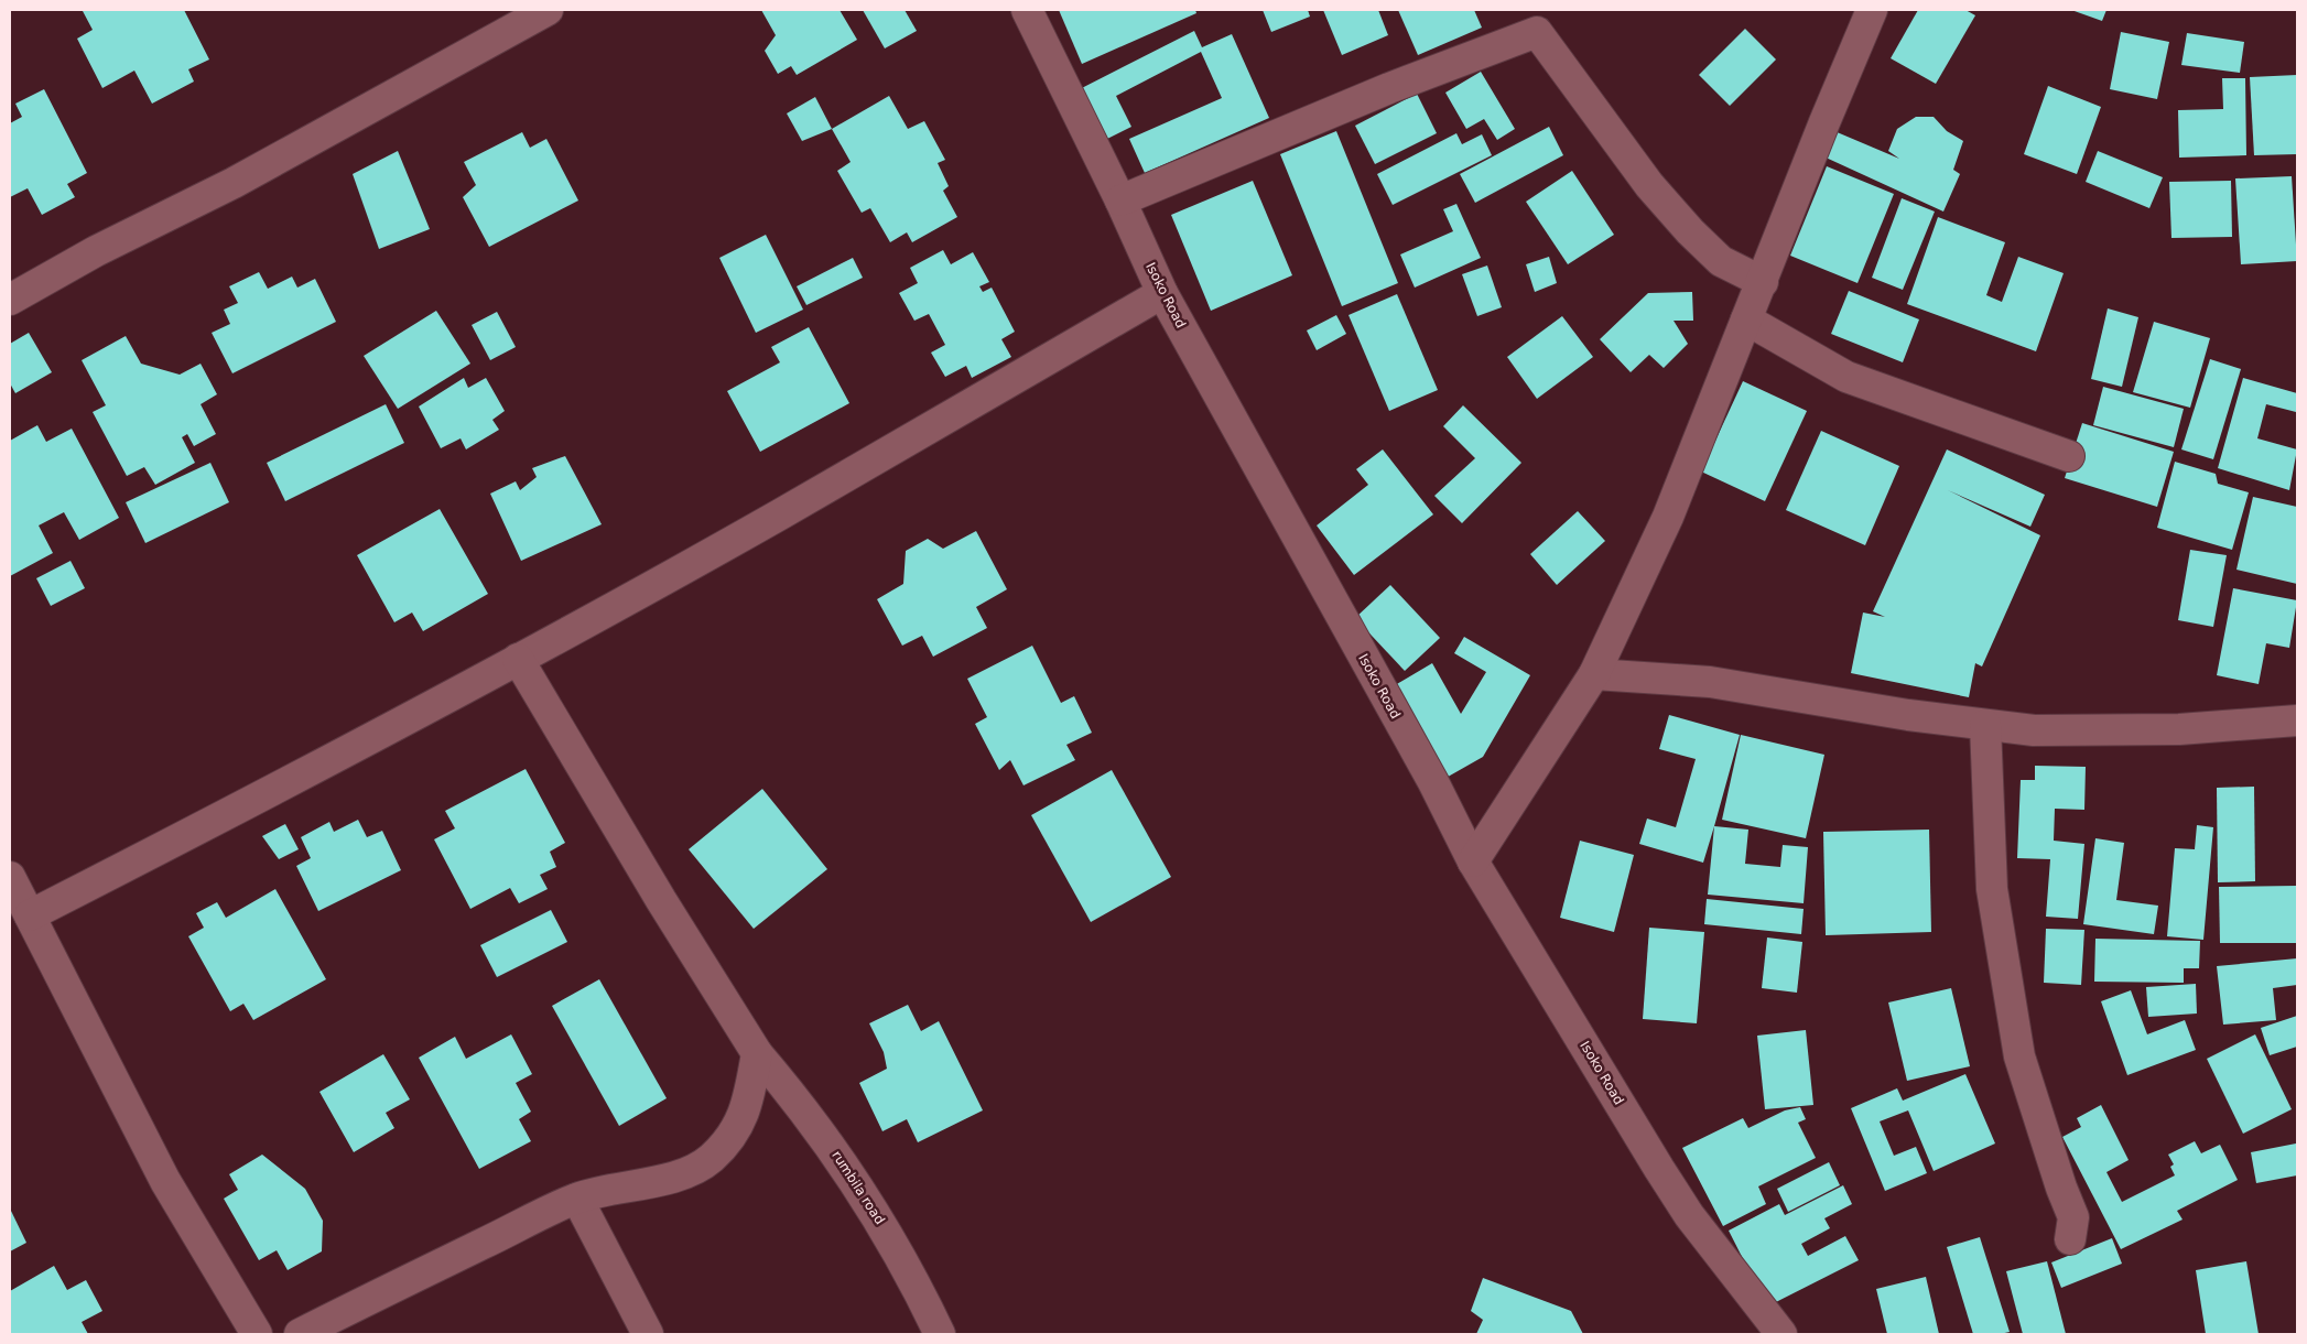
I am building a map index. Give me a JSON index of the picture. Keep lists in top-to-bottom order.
{
  "streets": {
    "street": ["Isoko Road", "rumbila road"]
  }
}
